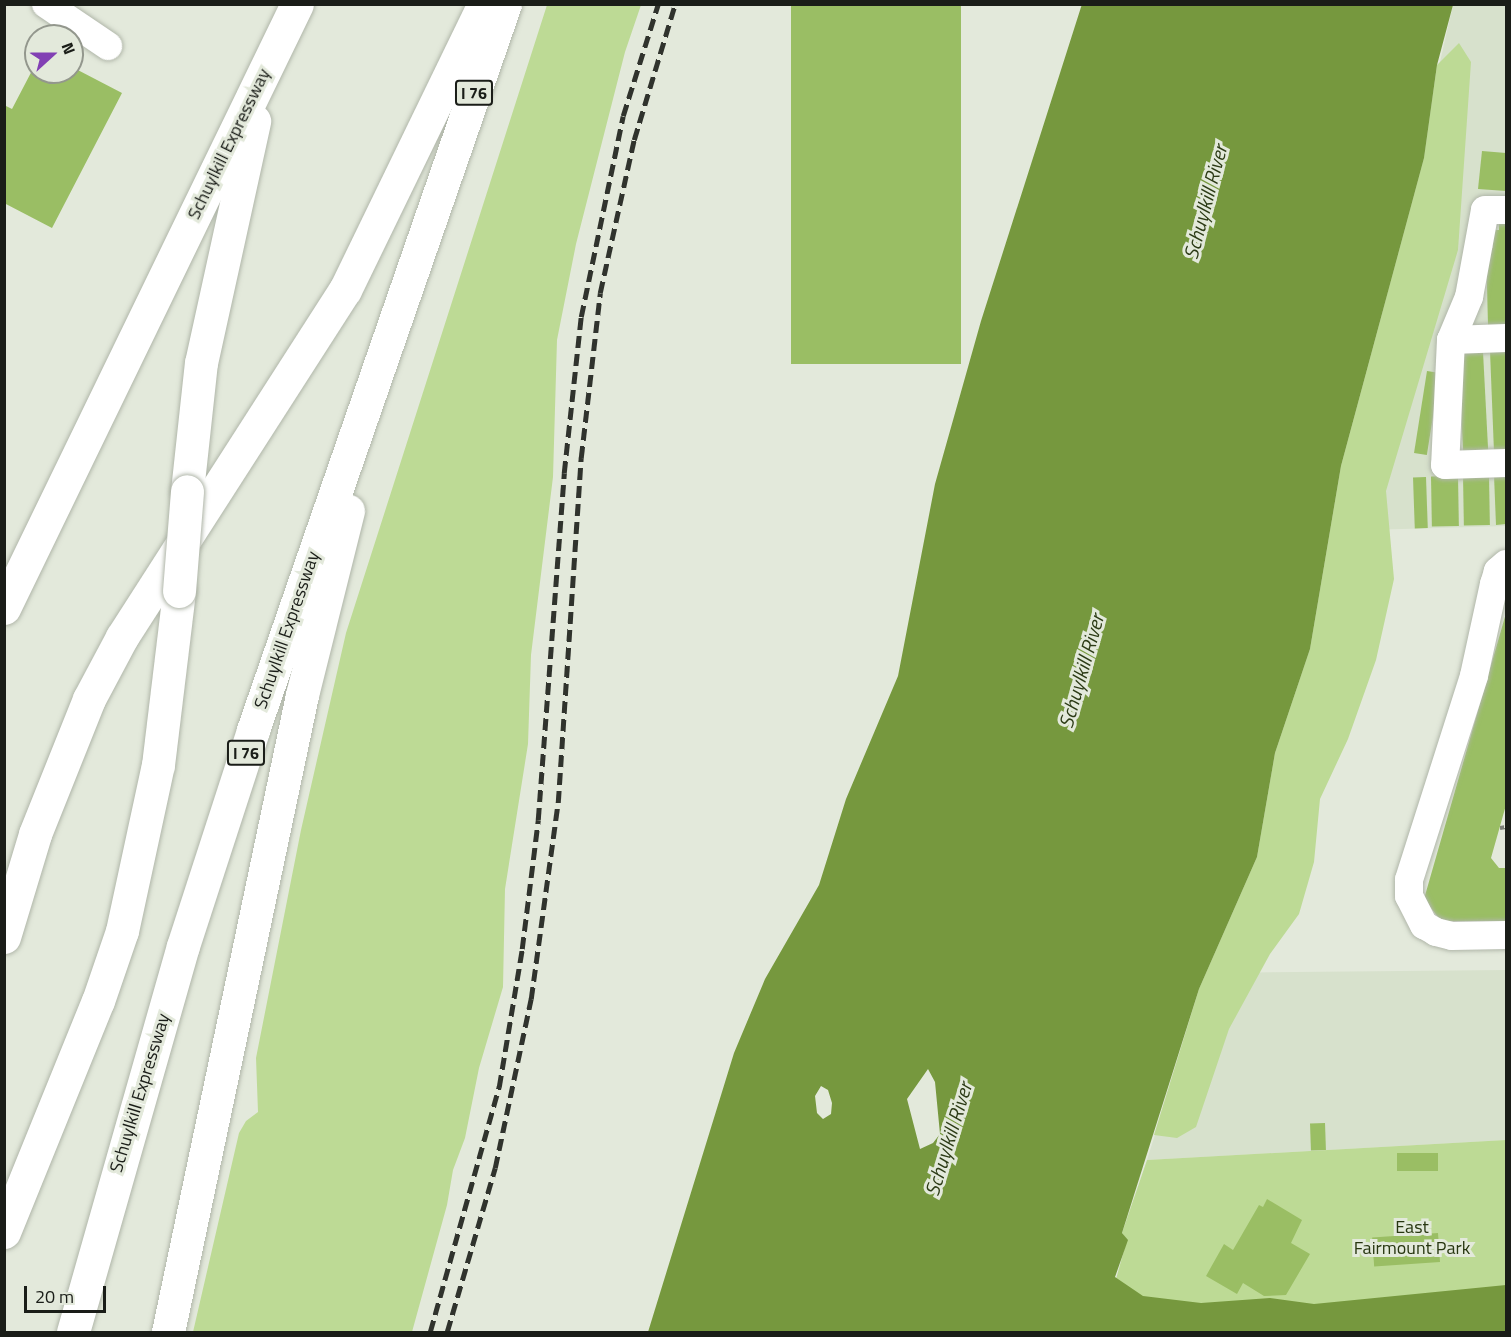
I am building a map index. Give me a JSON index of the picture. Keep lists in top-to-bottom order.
{
  "streets": {
    "highway": ["I 76", "Schuylkill Expressway"]
  },
  "water": ["Schuylkill River"],
  "parks": ["East Fairmount Park"],
  "scale_bar": "20 m",
  "north": "right"
}
